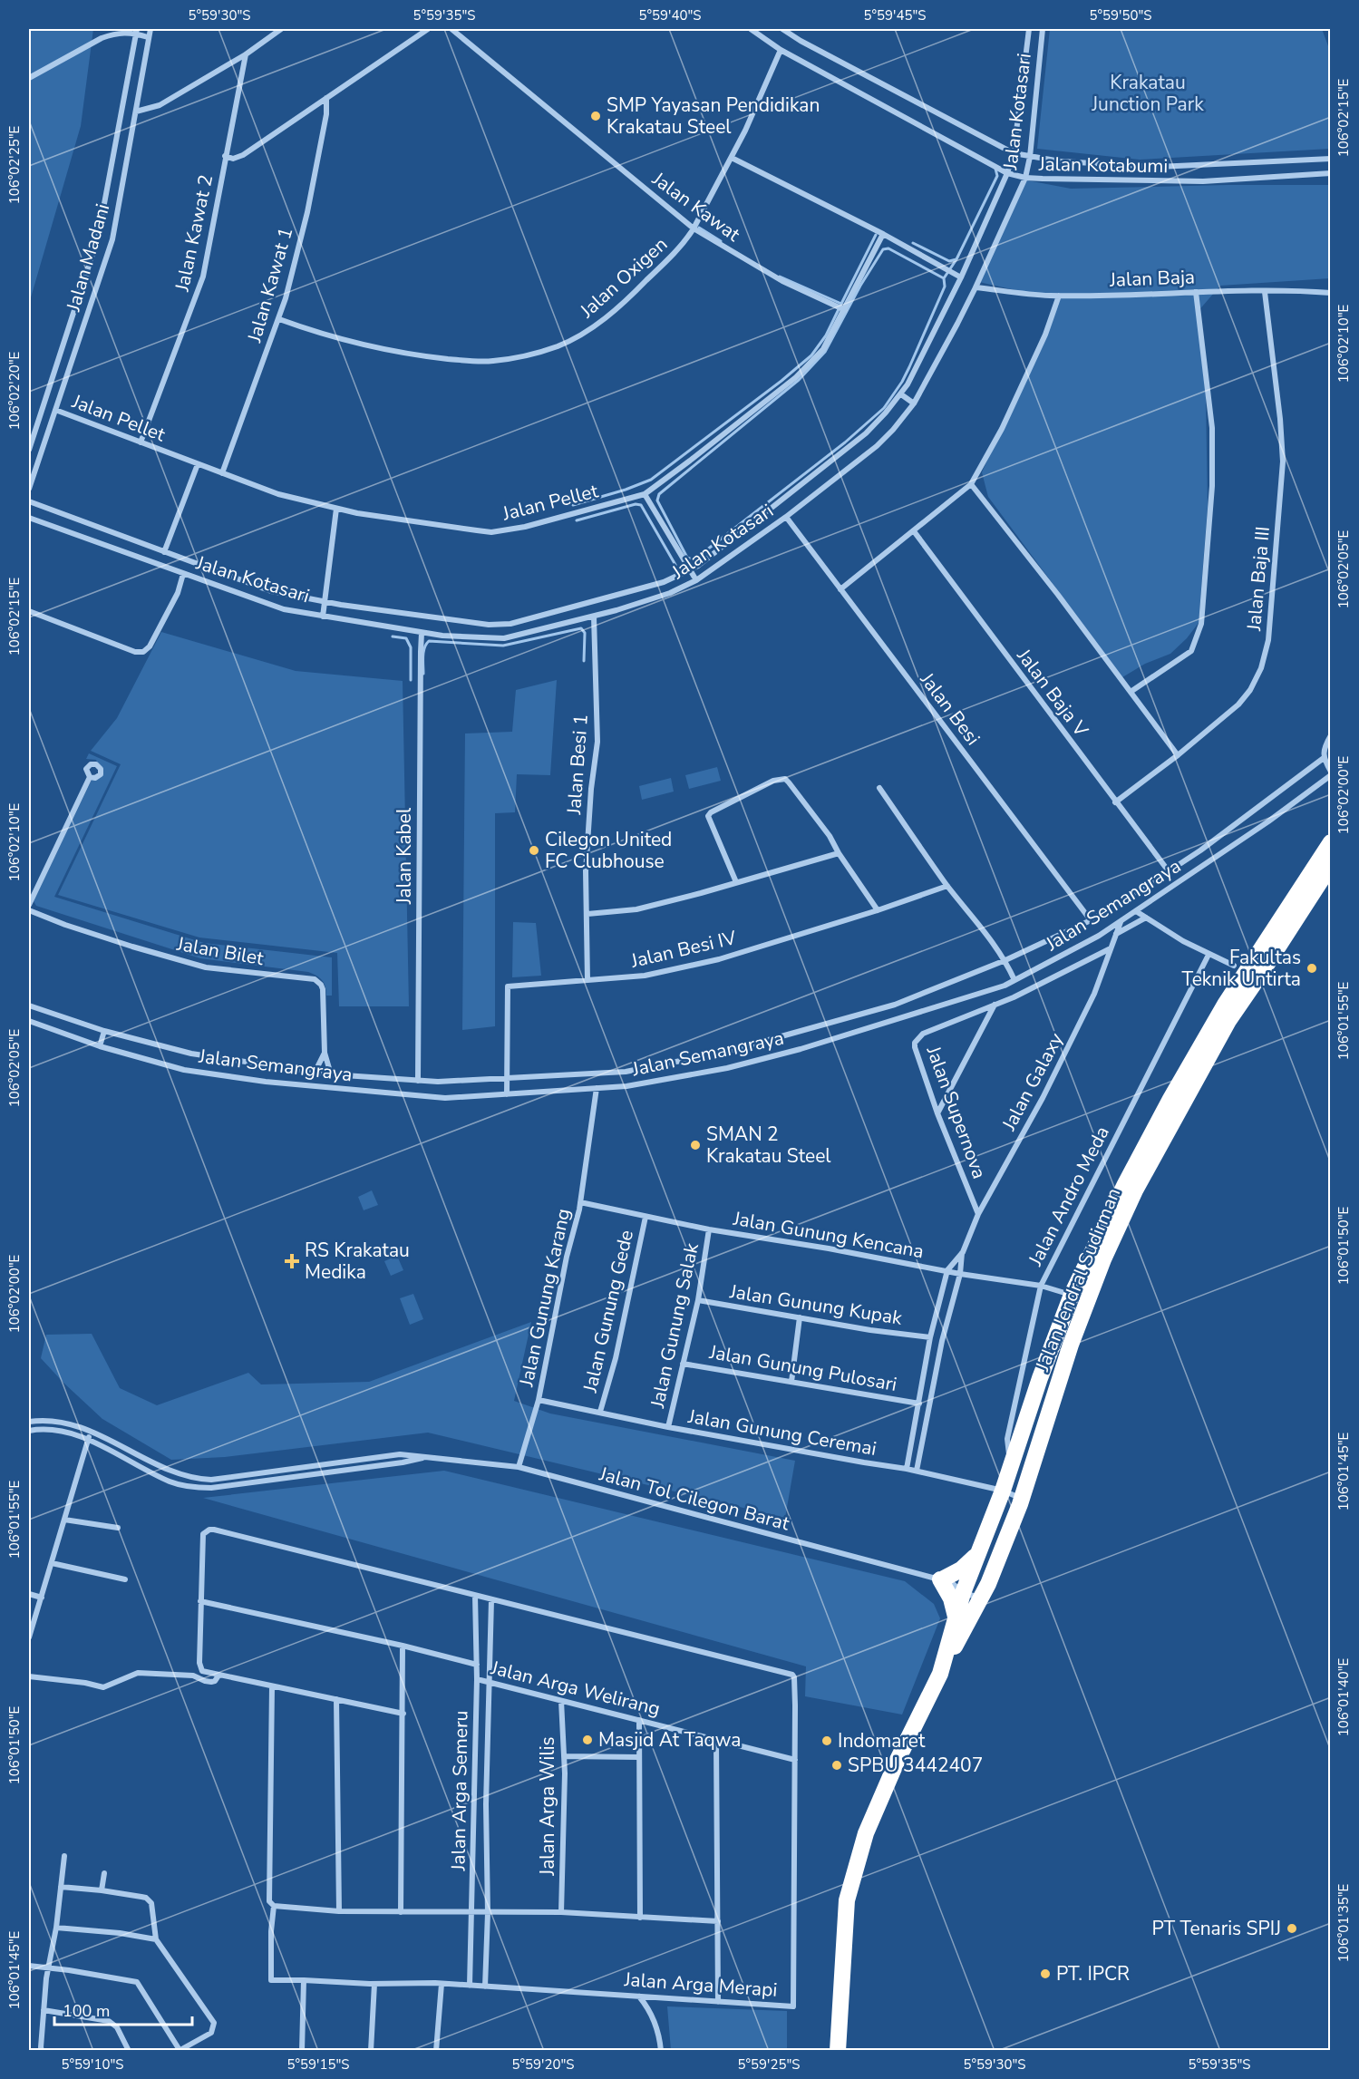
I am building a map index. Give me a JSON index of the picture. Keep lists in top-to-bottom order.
{
  "streets": {
    "highway": ["Jalan Jendral Sudirman"],
    "street": [
      "Jalan Kotasari",
      "Jalan Kotabumi",
      "Jalan Kawat",
      "Jalan Kawat 2",
      "Jalan Madani",
      "Jalan Oxigen",
      "Jalan Baja",
      "Jalan Kawat 1",
      "Jalan Pellet",
      "Jalan Baja III",
      "Jalan Baja V",
      "Jalan Besi",
      "Jalan Besi 1",
      "Jalan Kabel",
      "Jalan Semangraya",
      "Jalan Besi IV",
      "Jalan Bilet",
      "Jalan Galaxy",
      "Jalan Supernova",
      "Jalan Andro Meda",
      "Jalan Gunung Kencana",
      "Jalan Gunung Karang",
      "Jalan Gunung Kupak",
      "Jalan Gunung Gede",
      "Jalan Gunung Salak",
      "Jalan Gunung Pulosari",
      "Jalan Gunung Ceremai",
      "Jalan Tol Cilegon Barat",
      "Jalan Arga Welirang",
      "Jalan Arga Semeru",
      "Jalan Arga Wilis",
      "Jalan Arga Merapi"
    ]
  },
  "crossings": [
    ["Jalan Kotasari", "Jalan Kotabumi"],
    ["Jalan Kotasari", "Jalan Baja"],
    ["Jalan Kotasari", "Jalan Besi"],
    ["Jalan Kotasari", "Jalan Besi 1"],
    ["Jalan Kotasari", "Jalan Kabel"],
    ["Jalan Kotabumi", "Jalan Oxigen"],
    ["Jalan Kawat", "Jalan Oxigen"],
    ["Jalan Kawat", "Jalan Pellet"],
    ["Jalan Kawat 2", "Jalan Pellet"],
    ["Jalan Madani", "Jalan Pellet"],
    ["Jalan Oxigen", "Jalan Kawat 1"],
    ["Jalan Baja", "Jalan Baja III"],
    ["Jalan Kawat 1", "Jalan Pellet"],
    ["Jalan Baja III", "Jalan Baja V"],
    ["Jalan Baja V", "Jalan Semangraya"],
    ["Jalan Besi", "Jalan Semangraya"],
    ["Jalan Besi 1", "Jalan Besi IV"],
    ["Jalan Kabel", "Jalan Semangraya"],
    ["Jalan Semangraya", "Jalan Besi IV"],
    ["Jalan Semangraya", "Jalan Bilet"],
    ["Jalan Semangraya", "Jalan Galaxy"],
    ["Jalan Semangraya", "Jalan Gunung Karang"],
    ["Jalan Galaxy", "Jalan Supernova"],
    ["Jalan Galaxy", "Jalan Gunung Kencana"],
    ["Jalan Galaxy", "Jalan Gunung Kupak"],
    ["Jalan Galaxy", "Jalan Gunung Pulosari"],
    ["Jalan Galaxy", "Jalan Gunung Ceremai"],
    ["Jalan Andro Meda", "Jalan Gunung Kencana"],
    ["Jalan Gunung Kencana", "Jalan Gunung Karang"],
    ["Jalan Gunung Kencana", "Jalan Gunung Gede"],
    ["Jalan Gunung Kencana", "Jalan Gunung Salak"],
    ["Jalan Jendral Sudirman", "Jalan Gunung Ceremai"],
    ["Jalan Gunung Karang", "Jalan Gunung Ceremai"],
    ["Jalan Gunung Karang", "Jalan Tol Cilegon Barat"],
    ["Jalan Gunung Kupak", "Jalan Gunung Salak"],
    ["Jalan Gunung Gede", "Jalan Gunung Ceremai"],
    ["Jalan Gunung Salak", "Jalan Gunung Pulosari"],
    ["Jalan Gunung Salak", "Jalan Gunung Ceremai"],
    ["Jalan Arga Welirang", "Jalan Arga Semeru"],
    ["Jalan Arga Welirang", "Jalan Arga Wilis"],
    ["Jalan Arga Welirang", "Jalan Arga Merapi"],
    ["Jalan Arga Semeru", "Jalan Arga Merapi"]
  ],
  "parks": ["Krakatau Junction Park"],
  "places": {
    "other": [
      "SMP Yayasan Pendidikan Krakatau Steel",
      "Cilegon United FC Clubhouse",
      "Fakultas Teknik Untirta",
      "SMAN 2 Krakatau Steel",
      "Masjid At Taqwa",
      "Indomaret",
      "SPBU 3442407",
      "PT Tenaris SPIJ",
      "PT. IPCR"
    ],
    "health": ["RS Krakatau Medika"]
  },
  "scale_bar": "100 m",
  "coordinates": [
    "5°59'30\"S",
    "5°59'35\"S",
    "5°59'40\"S",
    "5°59'45\"S",
    "5°59'50\"S",
    "106°02'15\"E",
    "106°02'25\"E",
    "106°02'10\"E",
    "106°02'20\"E",
    "106°02'05\"E",
    "106°02'00\"E",
    "106°01'55\"E",
    "106°01'50\"E",
    "106°01'45\"E",
    "106°01'40\"E",
    "106°01'35\"E",
    "5°59'10\"S",
    "5°59'15\"S",
    "5°59'20\"S",
    "5°59'25\"S"
  ]
}
